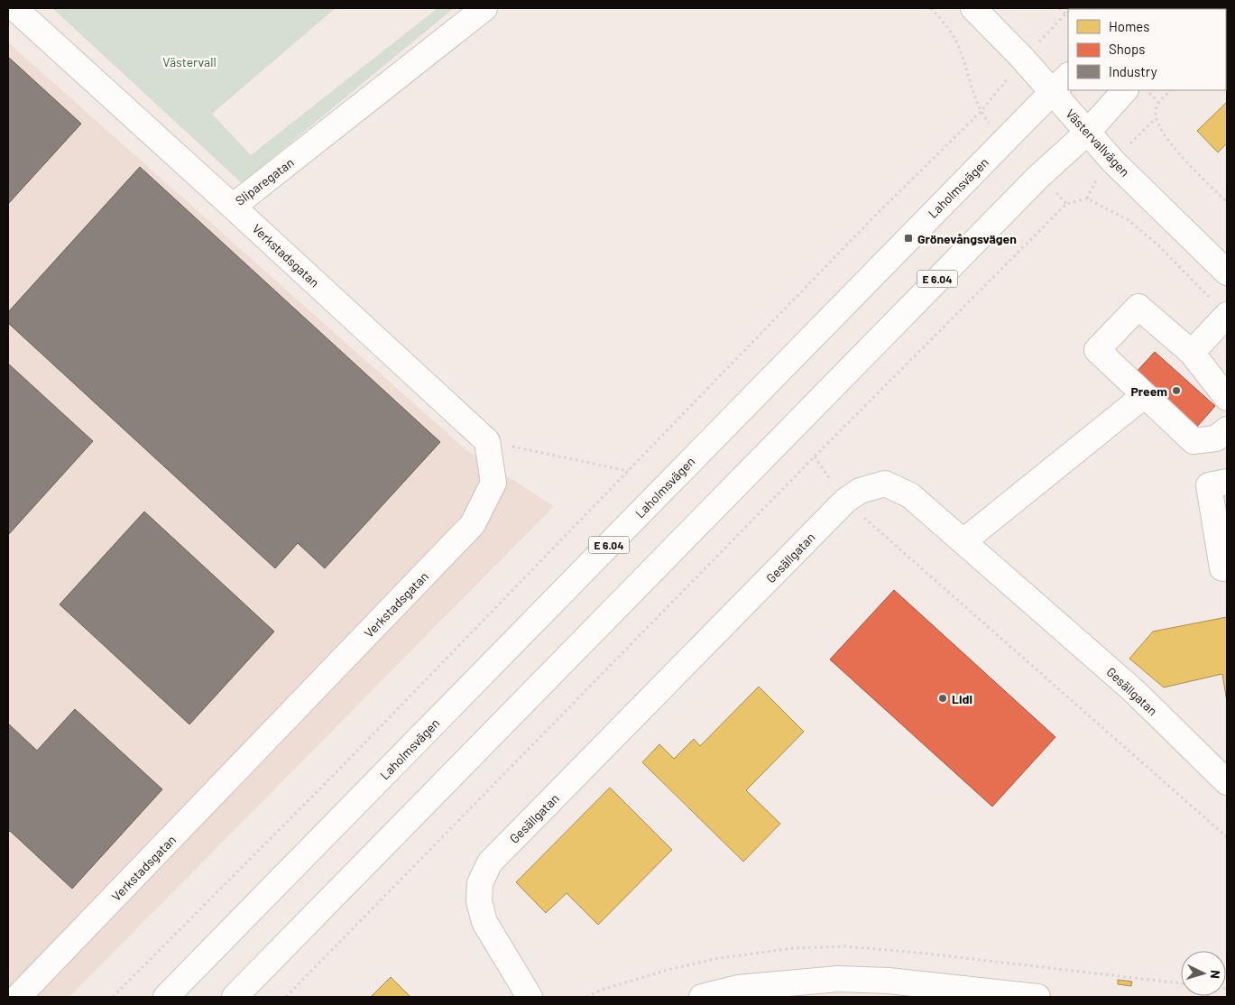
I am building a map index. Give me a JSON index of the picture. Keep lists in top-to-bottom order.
{
  "streets": {
    "main road": [
      "Västervallvägen",
      "Sliparegatan",
      "Laholmsvägen",
      "Verkstadsgatan",
      "E 6.04",
      "Gesällgatan"
    ]
  },
  "crossings": [
    ["Västervallvägen", "Laholmsvägen"],
    ["Västervallvägen", "E 6.04"],
    ["Sliparegatan", "Verkstadsgatan"]
  ],
  "parks": ["Västervall"],
  "places": {
    "transit": ["Grönevångsvägen"],
    "other": ["Preem", "Lidl"]
  },
  "legend": ["Homes", "Shops", "Industry"],
  "north": "right"
}
